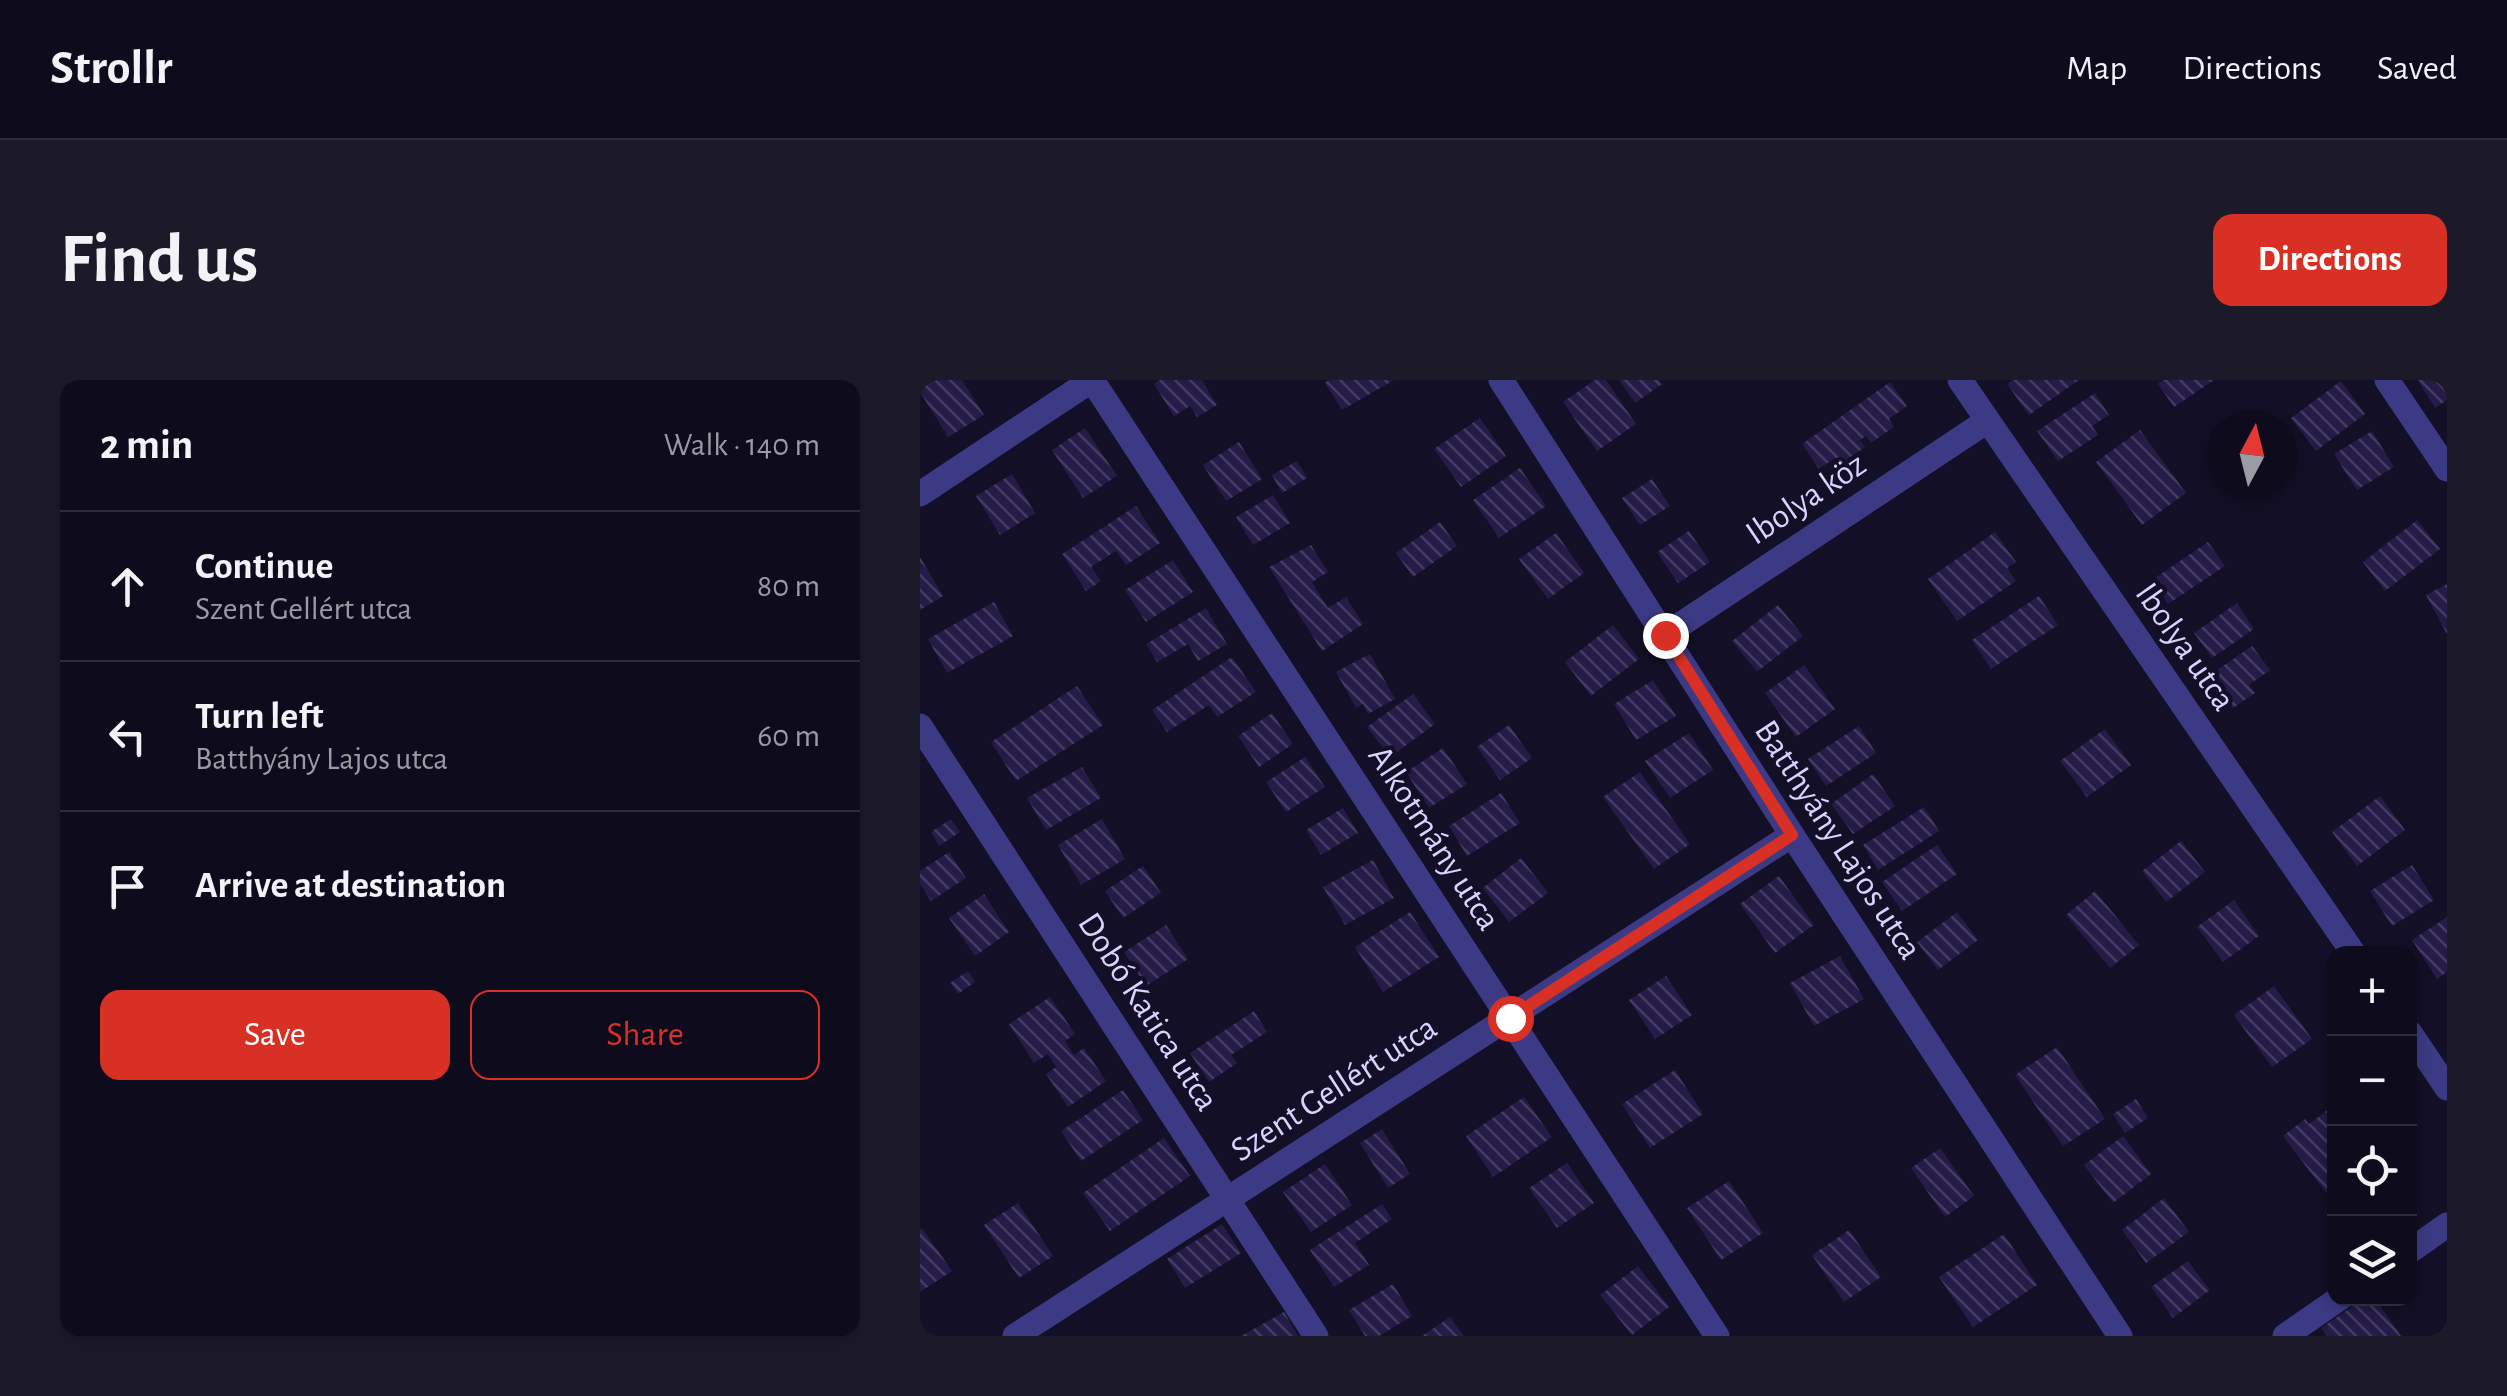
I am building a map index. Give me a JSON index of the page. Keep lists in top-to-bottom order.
{
  "streets": {
    "street": [
      "Ibolya köz",
      "Ibolya utca",
      "Alkotmány utca",
      "Batthyány Lajos utca",
      "Dobó Katica utca",
      "Szent Gellért utca"
    ]
  },
  "crossings": [
    ["Ibolya köz", "Ibolya utca"],
    ["Ibolya köz", "Batthyány Lajos utca"],
    ["Alkotmány utca", "Szent Gellért utca"],
    ["Batthyány Lajos utca", "Szent Gellért utca"],
    ["Dobó Katica utca", "Szent Gellért utca"]
  ],
  "north": "top",
  "page": {
    "header": "Strollr",
    "nav": ["Map", "Directions", "Saved"],
    "buttons": [
      "Directions",
      ["Save", "Share"]
    ],
    "title": "Find us",
    "heading": ["2 min", "Walk · 140 m"],
    "list": [
      ["Continue", "Szent Gellért utca", "80 m"],
      ["Turn left", "Batthyány Lajos utca", "60 m"],
      "Arrive at destination"
    ],
    "map_buttons": ["+", "−"]
  }
}
